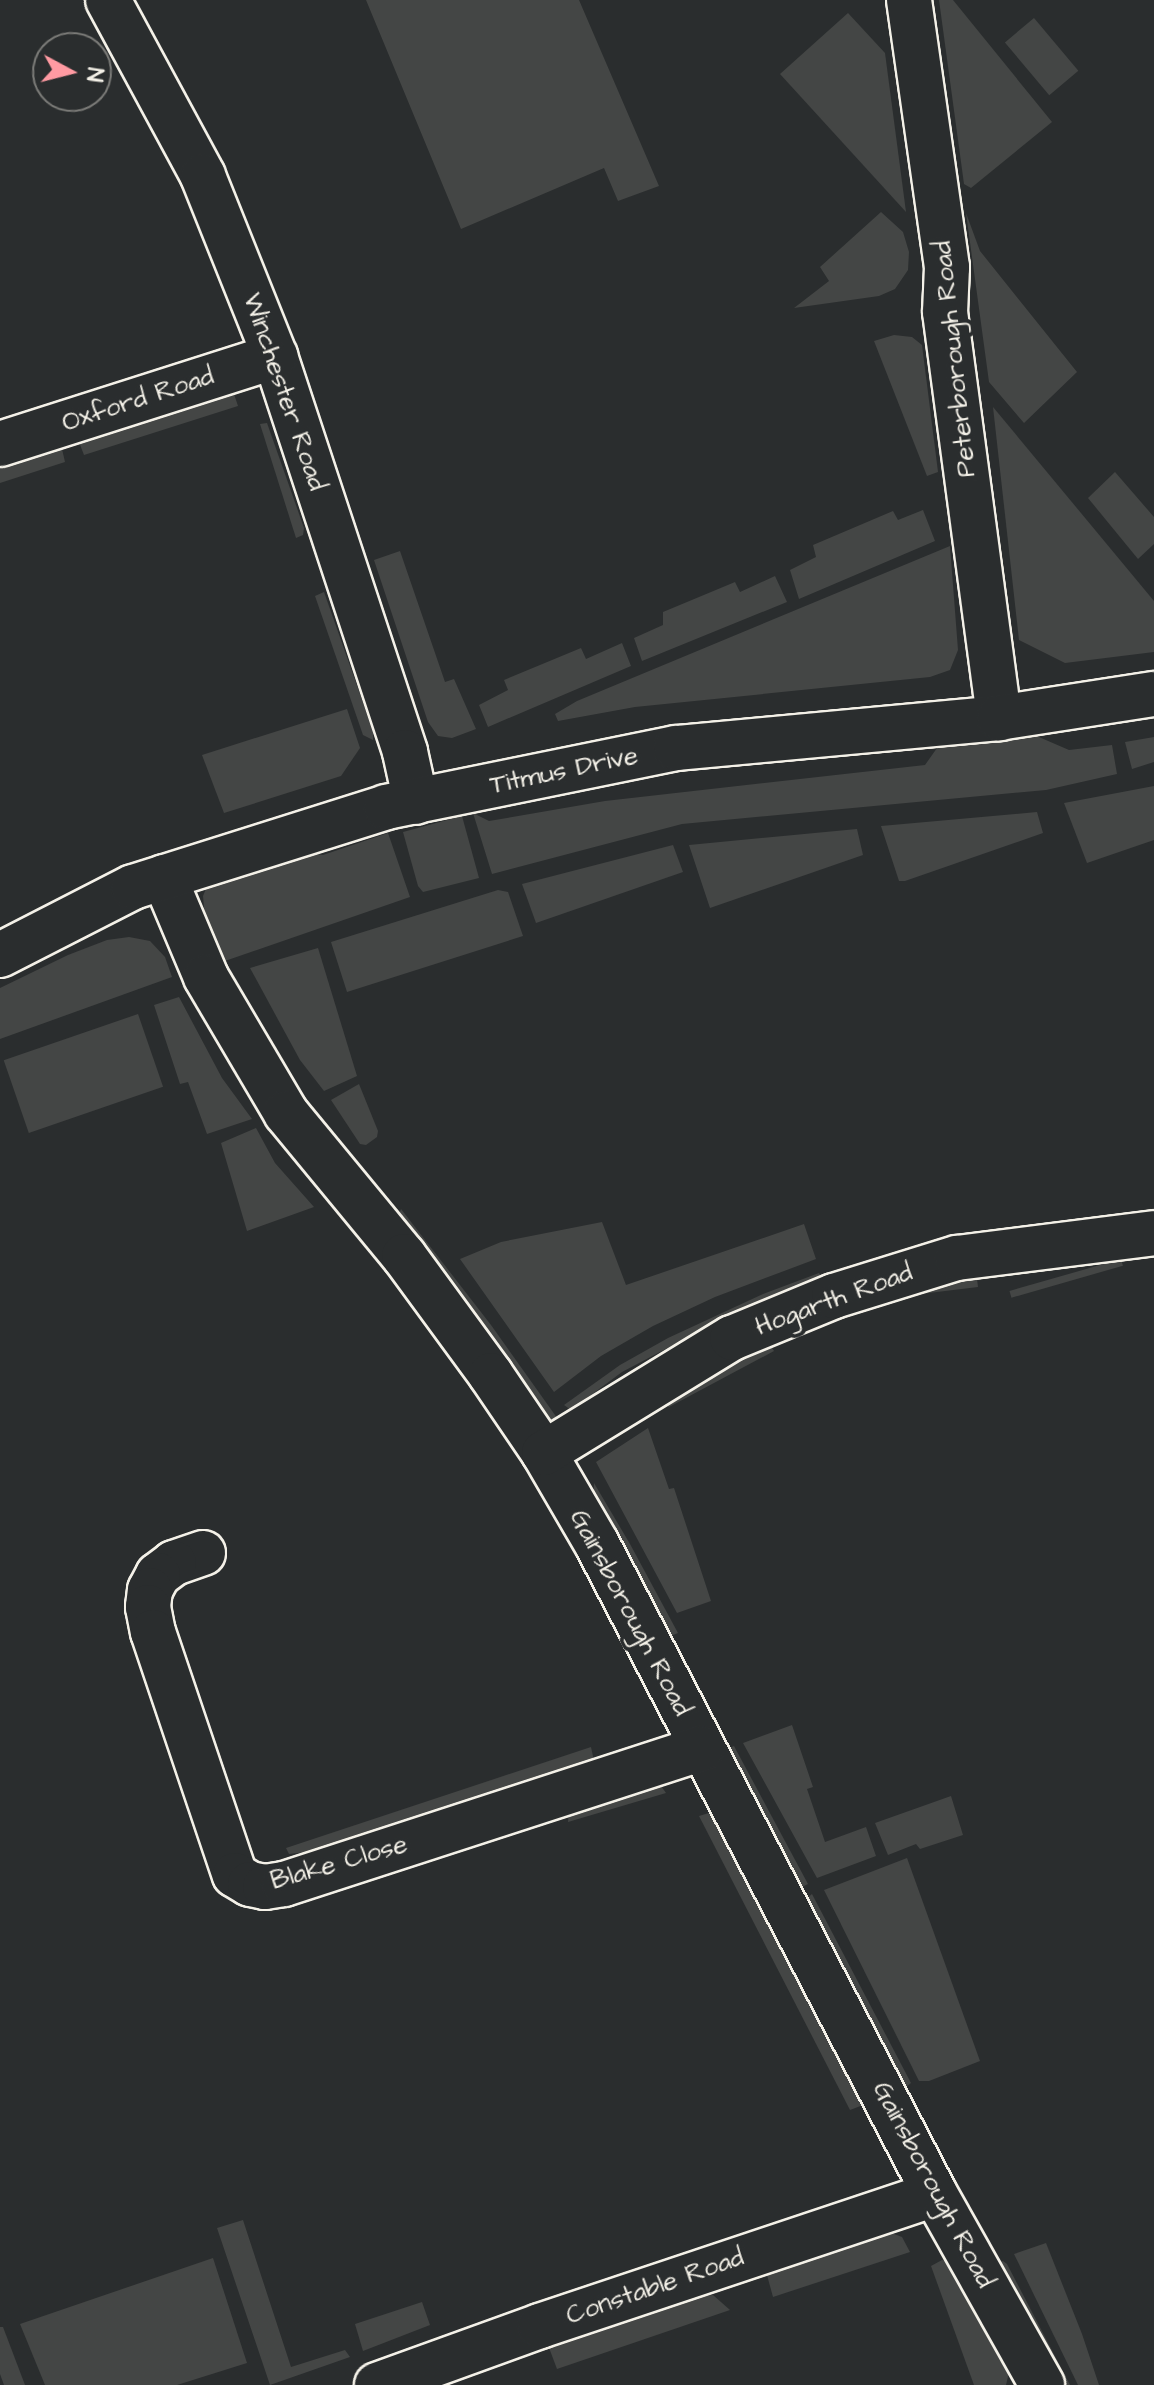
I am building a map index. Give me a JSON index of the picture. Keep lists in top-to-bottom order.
{
  "streets": {
    "street": [
      "Peterborough Road",
      "Winchester Road",
      "Oxford Road",
      "Titmus Drive",
      "Hogarth Road",
      "Gainsborough Road",
      "Blake Close",
      "Constable Road"
    ]
  },
  "crossings": [
    ["Peterborough Road", "Titmus Drive"],
    ["Winchester Road", "Oxford Road"],
    ["Winchester Road", "Titmus Drive"],
    ["Titmus Drive", "Gainsborough Road"],
    ["Hogarth Road", "Gainsborough Road"],
    ["Gainsborough Road", "Blake Close"],
    ["Gainsborough Road", "Constable Road"]
  ],
  "north": "right"
}
